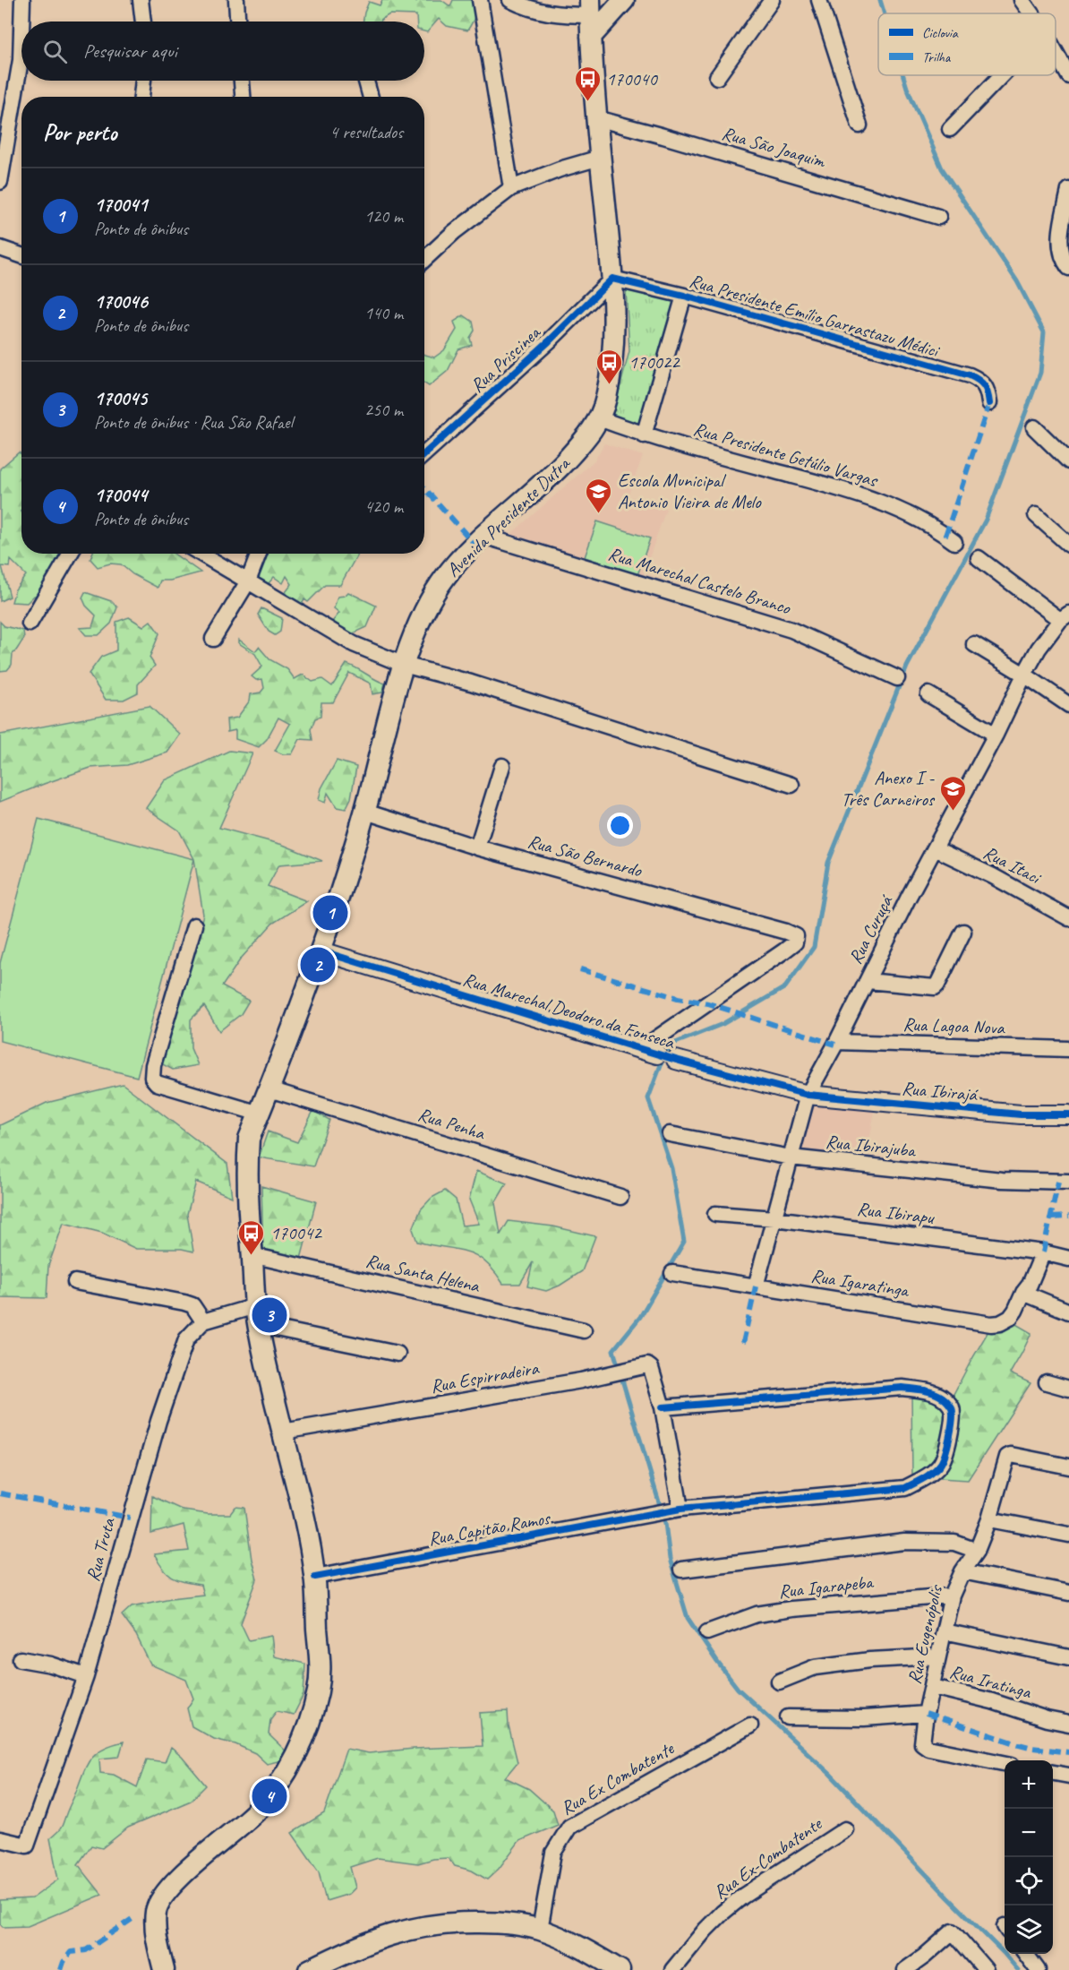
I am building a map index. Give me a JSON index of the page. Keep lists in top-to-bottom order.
{
  "streets": {
    "main road": ["Avenida Presidente Dutra"],
    "street": [
      "Rua São Joaquim",
      "Rua Presidente Emílio Garrastazu Médici",
      "Rua Priscinea",
      "Rua Presidente Getúlio Vargas",
      "Rua Marechal Castelo Branco",
      "Rua São Bernardo",
      "Rua Itaci",
      "Rua Curuçá",
      "Rua Marechal Deodoro da Fonseca",
      "Rua Lagoa Nova",
      "Rua Ibirajá",
      "Rua Penha",
      "Rua Ibirajuba",
      "Rua Ibirapu",
      "Rua Santa Helena",
      "Rua Igaratinga",
      "Rua Espirradeira",
      "Rua Capitão Ramos",
      "Rua Truta",
      "Rua Igarapeba",
      "Rua Eugenópolis",
      "Rua Iratinga",
      "Rua Ex Combatente",
      "Rua Ex-Combatente"
    ]
  },
  "crossings": [
    ["Rua São Joaquim", "Avenida Presidente Dutra"],
    ["Rua Presidente Emílio Garrastazu Médici", "Rua Priscinea"],
    ["Rua Presidente Emílio Garrastazu Médici", "Avenida Presidente Dutra"],
    ["Rua Priscinea", "Avenida Presidente Dutra"],
    ["Rua Presidente Getúlio Vargas", "Avenida Presidente Dutra"],
    ["Avenida Presidente Dutra", "Rua Marechal Castelo Branco"],
    ["Avenida Presidente Dutra", "Rua São Bernardo"],
    ["Avenida Presidente Dutra", "Rua Marechal Deodoro da Fonseca"],
    ["Avenida Presidente Dutra", "Rua Penha"],
    ["Avenida Presidente Dutra", "Rua Santa Helena"],
    ["Avenida Presidente Dutra", "Rua Espirradeira"],
    ["Avenida Presidente Dutra", "Rua Capitão Ramos"],
    ["Rua São Bernardo", "Rua Marechal Deodoro da Fonseca"],
    ["Rua Itaci", "Rua Curuçá"],
    ["Rua Curuçá", "Rua Marechal Deodoro da Fonseca"],
    ["Rua Curuçá", "Rua Lagoa Nova"],
    ["Rua Curuçá", "Rua Ibirajá"],
    ["Rua Curuçá", "Rua Ibirajuba"],
    ["Rua Curuçá", "Rua Ibirapu"],
    ["Rua Curuçá", "Rua Igaratinga"],
    ["Rua Marechal Deodoro da Fonseca", "Rua Ibirajá"],
    ["Rua Ibirapu", "Rua Igaratinga"],
    ["Rua Espirradeira", "Rua Capitão Ramos"],
    ["Rua Igarapeba", "Rua Eugenópolis"],
    ["Rua Eugenópolis", "Rua Iratinga"]
  ],
  "places": {
    "bus stop": ["170040", "170022", "170042"],
    "school or university": ["Escola Municipal Antonio Vieira de Melo", "Anexo I - Três Carneiros"]
  },
  "legend": ["Ciclovia", "Trilha"],
  "page": {
    "search": "Pesquisar aqui",
    "heading": ["Por perto", "4 resultados"],
    "list": [
      {
        "mark": "1",
        "name": "170041",
        "note": "Ponto de ônibus",
        "value": "120 m"
      },
      {
        "mark": "2",
        "name": "170046",
        "note": "Ponto de ônibus",
        "value": "140 m"
      },
      {
        "mark": "3",
        "name": "170045",
        "note": "Ponto de ônibus · Rua São Rafael",
        "value": "250 m"
      },
      {
        "mark": "4",
        "name": "170044",
        "note": "Ponto de ônibus",
        "value": "420 m"
      }
    ],
    "pins": [
      "1",
      "2",
      "3",
      "4"
    ],
    "map_buttons": ["+", "−"]
  }
}
